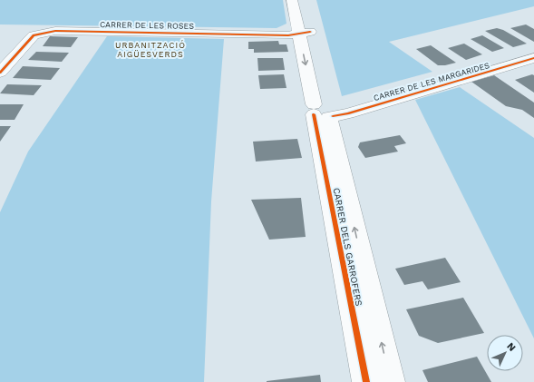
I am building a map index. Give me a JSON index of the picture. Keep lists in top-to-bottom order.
{
  "streets": {
    "street": ["CARRER DE LES ROSES", "CARRER DE LES MARGARIDES", "CARRER DELS GARROFERS"]
  },
  "crossings": [
    ["CARRER DE LES ROSES", "CARRER DELS GARROFERS"],
    ["CARRER DE LES MARGARIDES", "CARRER DELS GARROFERS"]
  ],
  "districts": ["URBANITZACIÓ AIGÜESVERDS"],
  "north": "top right"
}
